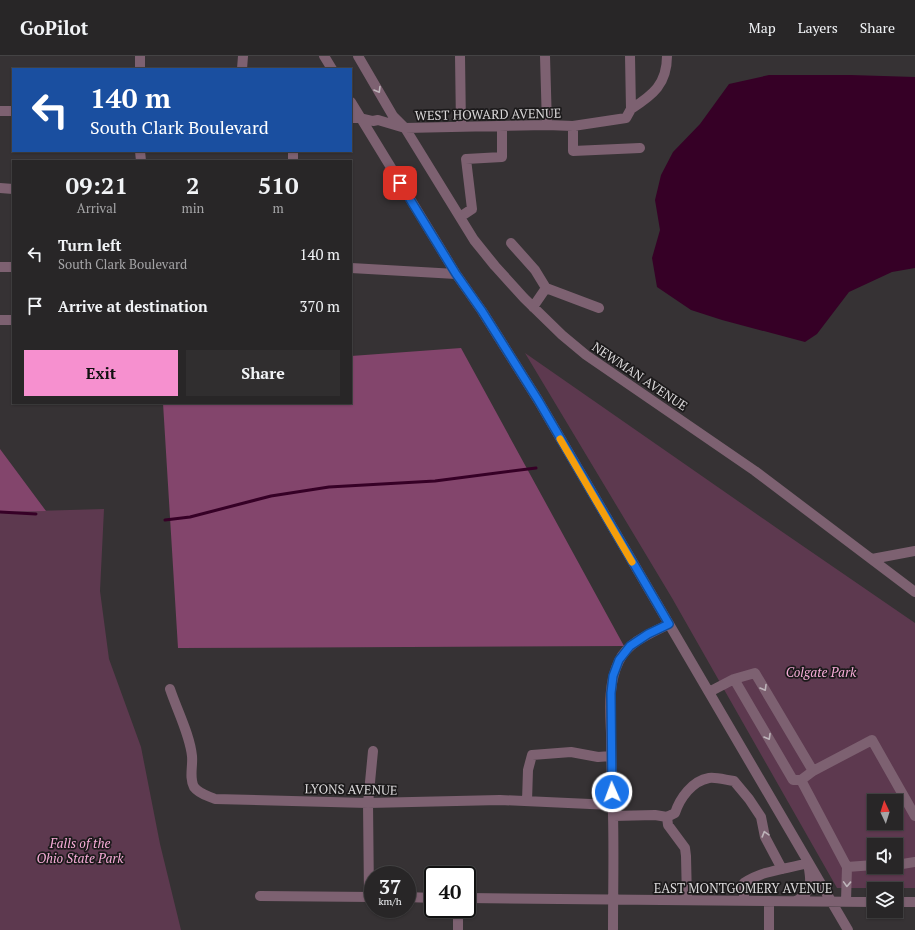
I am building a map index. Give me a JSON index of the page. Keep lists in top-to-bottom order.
{
  "streets": {
    "street": [
      "WEST HOWARD AVENUE",
      "NEWMAN AVENUE",
      "LYONS AVENUE",
      "EAST MONTGOMERY AVENUE"
    ]
  },
  "crossings": [
    ["WEST HOWARD AVENUE", "NEWMAN AVENUE"]
  ],
  "parks": ["Colgate Park", "Falls of the Ohio State Park"],
  "north": "top",
  "page": {
    "header": "GoPilot",
    "nav": ["Map", "Layers", "Share"],
    "turn": ["140 m", "South Clark Boulevard"],
    "eta": [
      "09:21",
      "Arrival",
      "2",
      "min",
      "510",
      "m"
    ],
    "list": [
      {
        "name": "Turn left",
        "note": "South Clark Boulevard",
        "value": "140 m"
      },
      {
        "name": "Arrive at destination",
        "value": "370 m"
      }
    ],
    "buttons": ["Exit", "Share"],
    "speed": "37 km/h",
    "limit": "40"
  }
}
